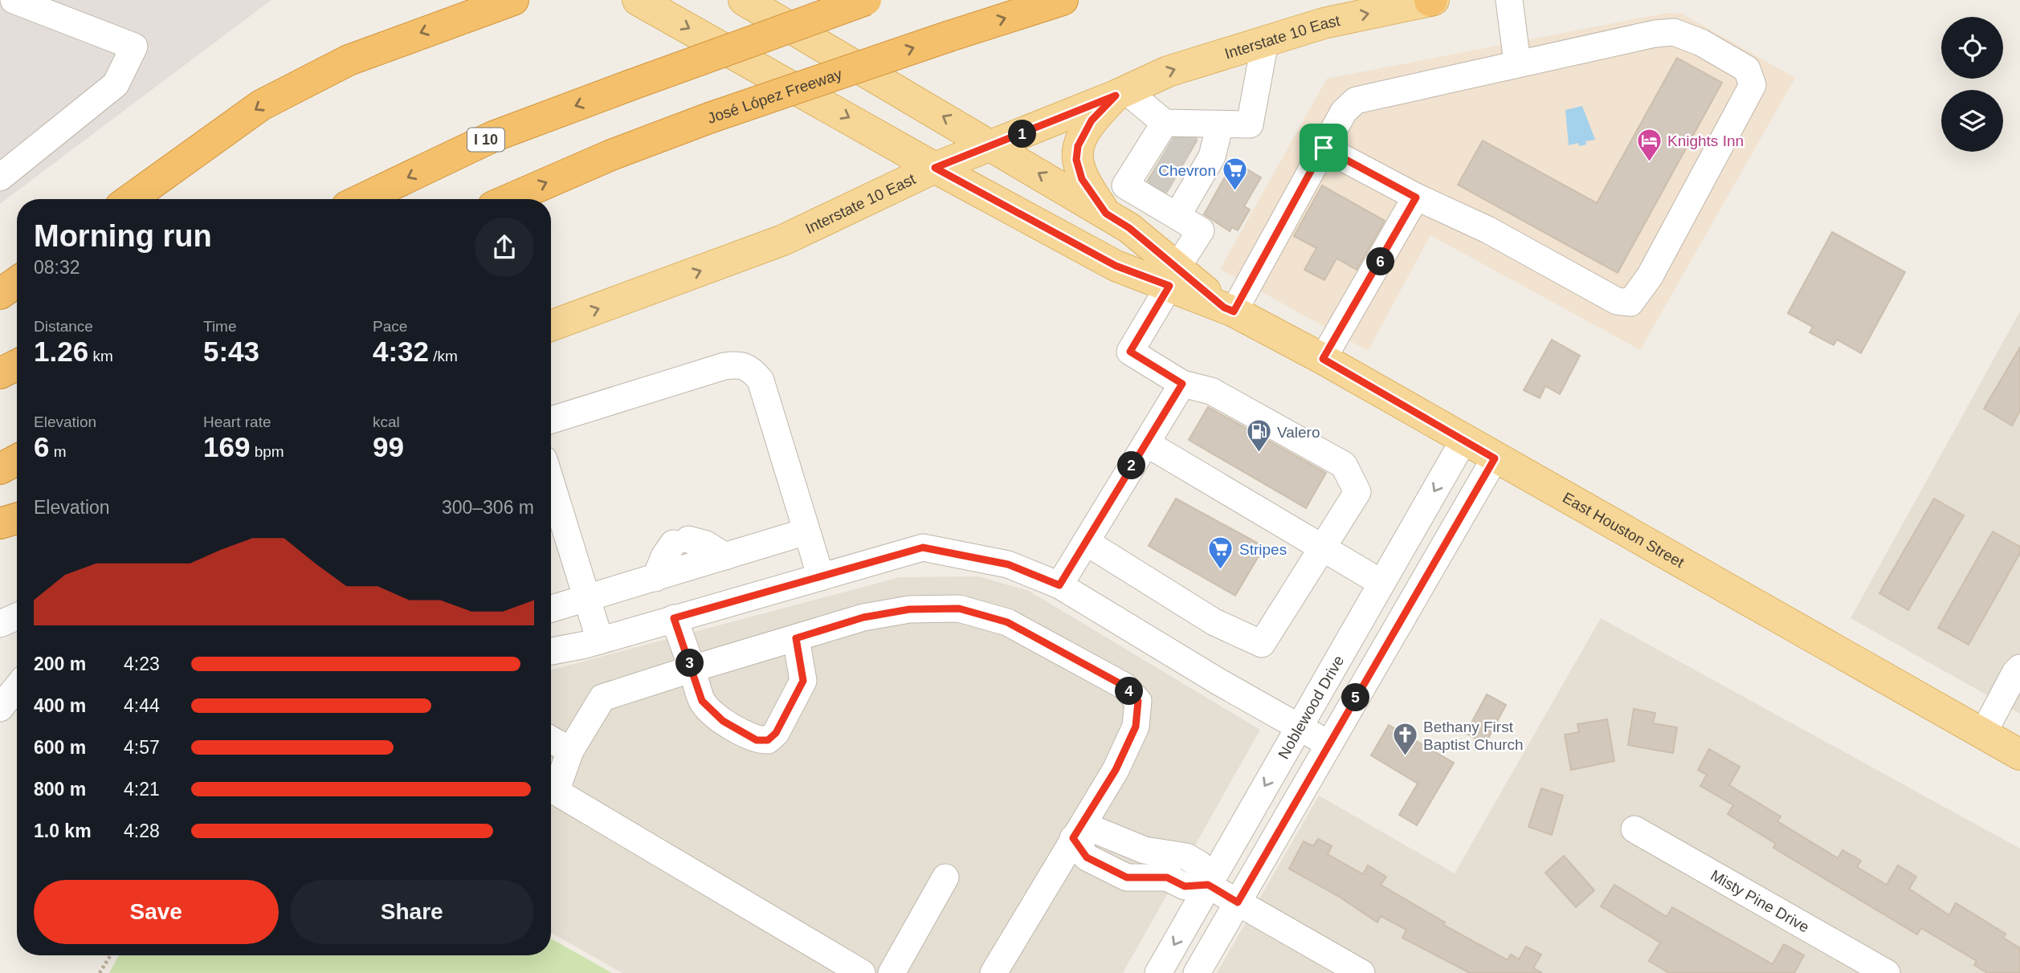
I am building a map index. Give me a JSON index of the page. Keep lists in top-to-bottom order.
{
  "streets": {
    "highway": ["José López Freeway", "I 10"],
    "main road": ["Interstate 10 East", "East Houston Street"],
    "street": ["Noblewood Drive", "Misty Pine Drive"]
  },
  "crossings": [
    ["Interstate 10 East", "East Houston Street"],
    ["East Houston Street", "Noblewood Drive"]
  ],
  "one_way": ["Interstate 10 East"],
  "places": {
    "hotel": ["Knights Inn"],
    "supermarket": ["Chevron", "Stripes"],
    "fuel station": ["Valero"],
    "church": ["Bethany First Baptist Church"]
  },
  "page": {
    "pins": [
      "1",
      "6",
      "2",
      "3",
      "4",
      "5"
    ],
    "heading": ["Morning run", "08:32"],
    "stats": [
      ["Distance", "1.26 km"],
      ["Time", "5:43"],
      ["Pace", "4:32 /km"],
      ["Elevation", "6 m"],
      ["Heart rate", "169 bpm"],
      ["kcal", "99"]
    ],
    "chart": ["Elevation", "300–306 m"],
    "list": [
      {
        "name": "200 m",
        "note": "4:23"
      },
      {
        "name": "400 m",
        "note": "4:44"
      },
      {
        "name": "600 m",
        "note": "4:57"
      },
      {
        "name": "800 m",
        "note": "4:21"
      },
      {
        "name": "1.0 km",
        "note": "4:28"
      }
    ],
    "buttons": ["Save", "Share"]
  }
}
